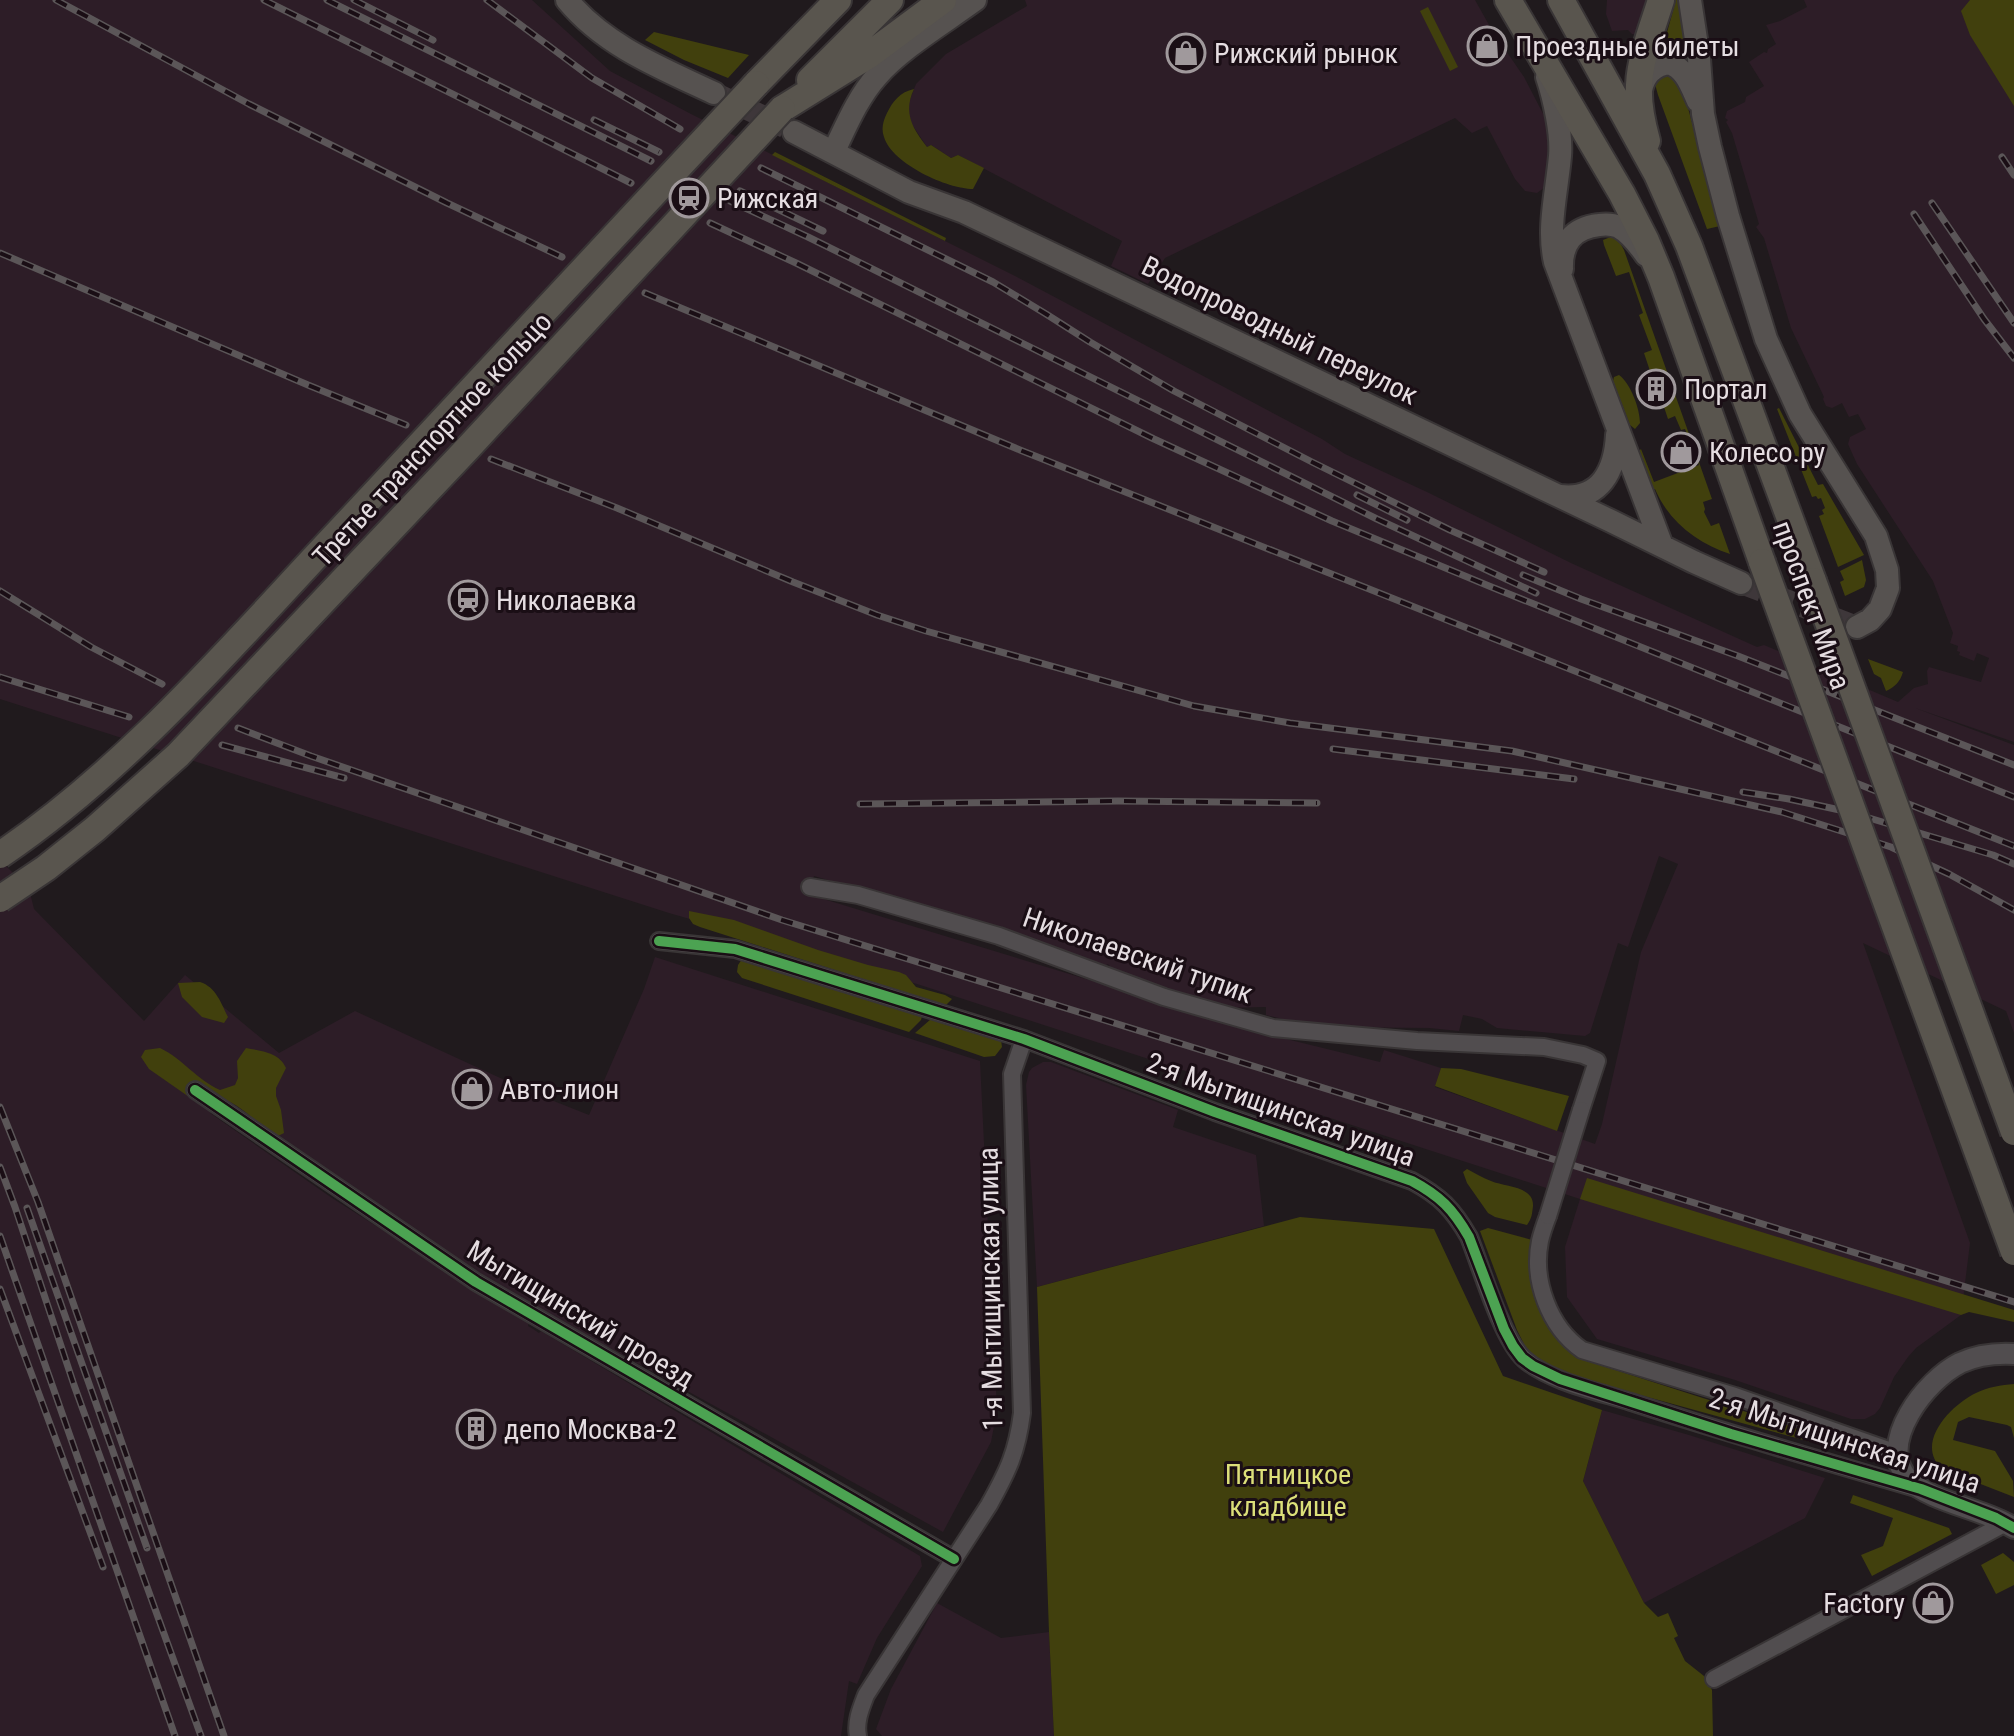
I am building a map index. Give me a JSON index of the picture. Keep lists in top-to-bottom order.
{
  "streets": {
    "main road": ["Водопроводный переулок", "Третье транспортное кольцо", "проспект Мира"],
    "street": [
      "Николаевский тупик",
      "2-я Мытищинская улица",
      "1-я Мытищинская улица",
      "Мытищинский проезд"
    ]
  },
  "crossings": [
    ["Водопроводный переулок", "Третье транспортное кольцо"],
    ["2-я Мытищинская улица", "1-я Мытищинская улица"],
    ["1-я Мытищинская улица", "Мытищинский проезд"]
  ],
  "parks": ["Пятницкое кладбище"],
  "places": {
    "shop": [
      "Проездные билеты",
      "Рижский рынок",
      "Колесо.ру",
      "Авто-лион",
      "Factory"
    ],
    "station": ["Рижская", "Николаевка"],
    "building": ["Портал", "депо Москва-2"]
  }
}
